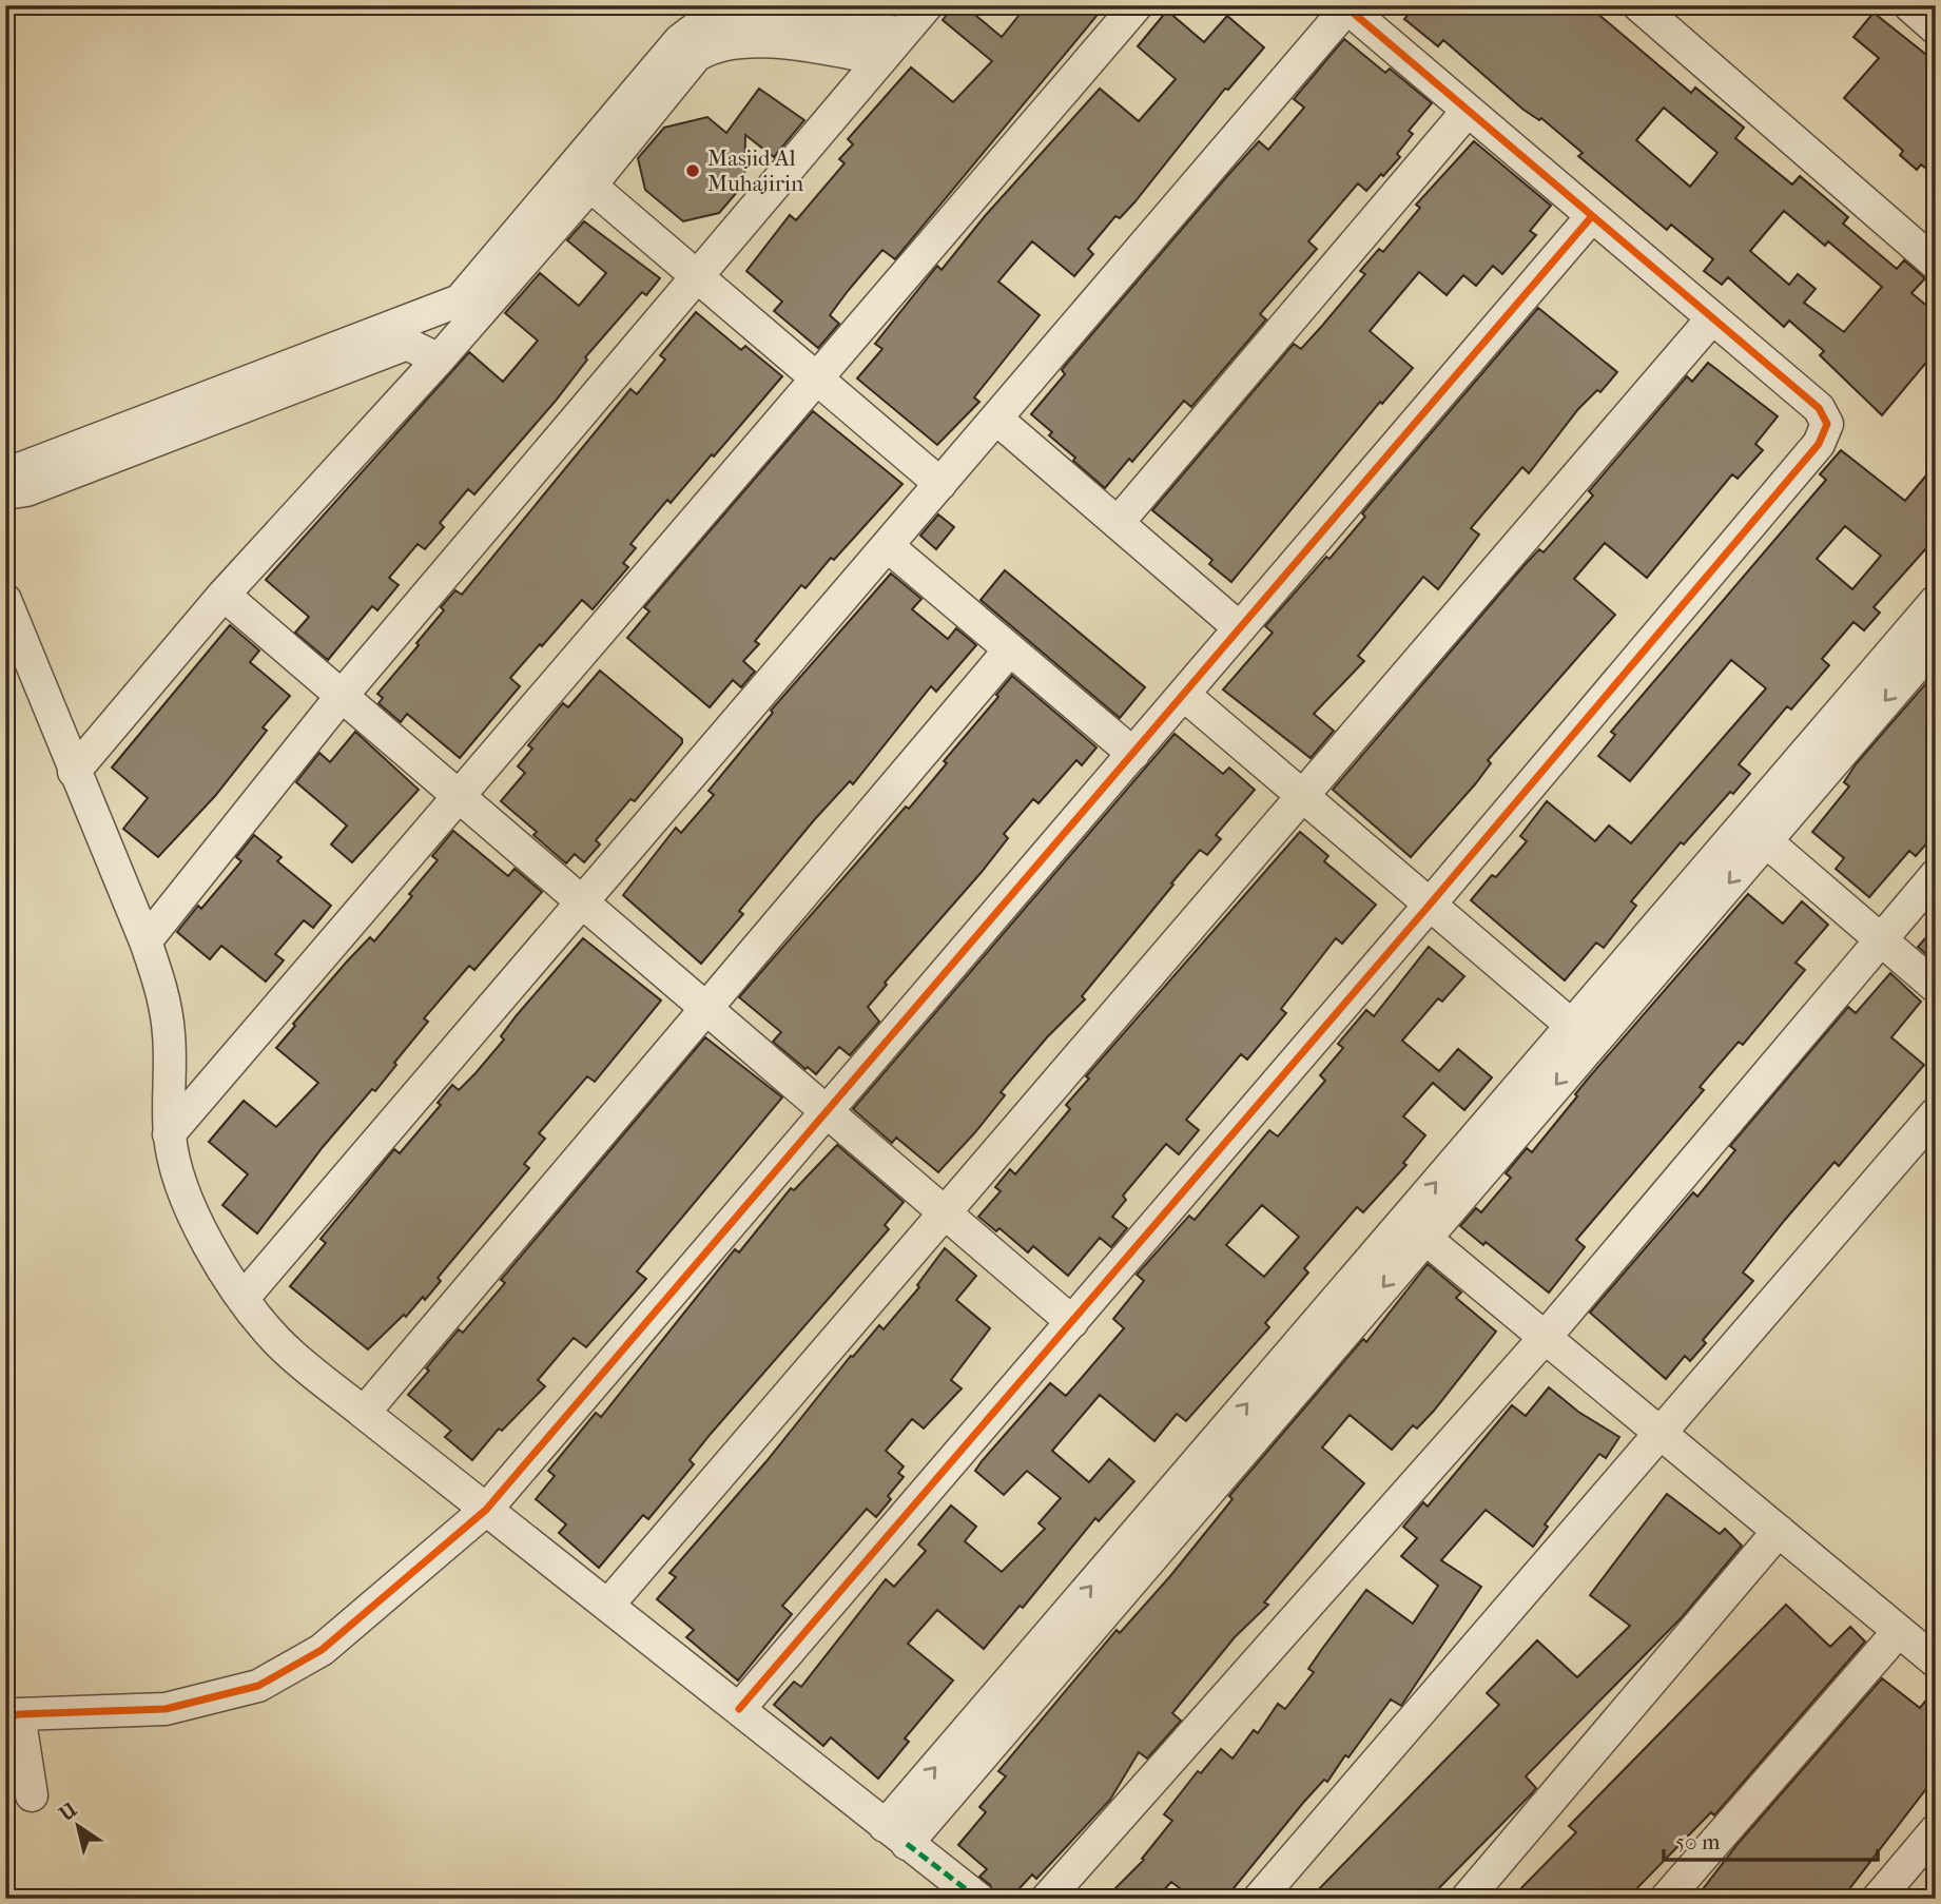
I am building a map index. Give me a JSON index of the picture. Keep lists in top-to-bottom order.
{
  "places": ["Masjid Al Muhajirin"],
  "scale_bar": "50 m",
  "north": "top left"
}
